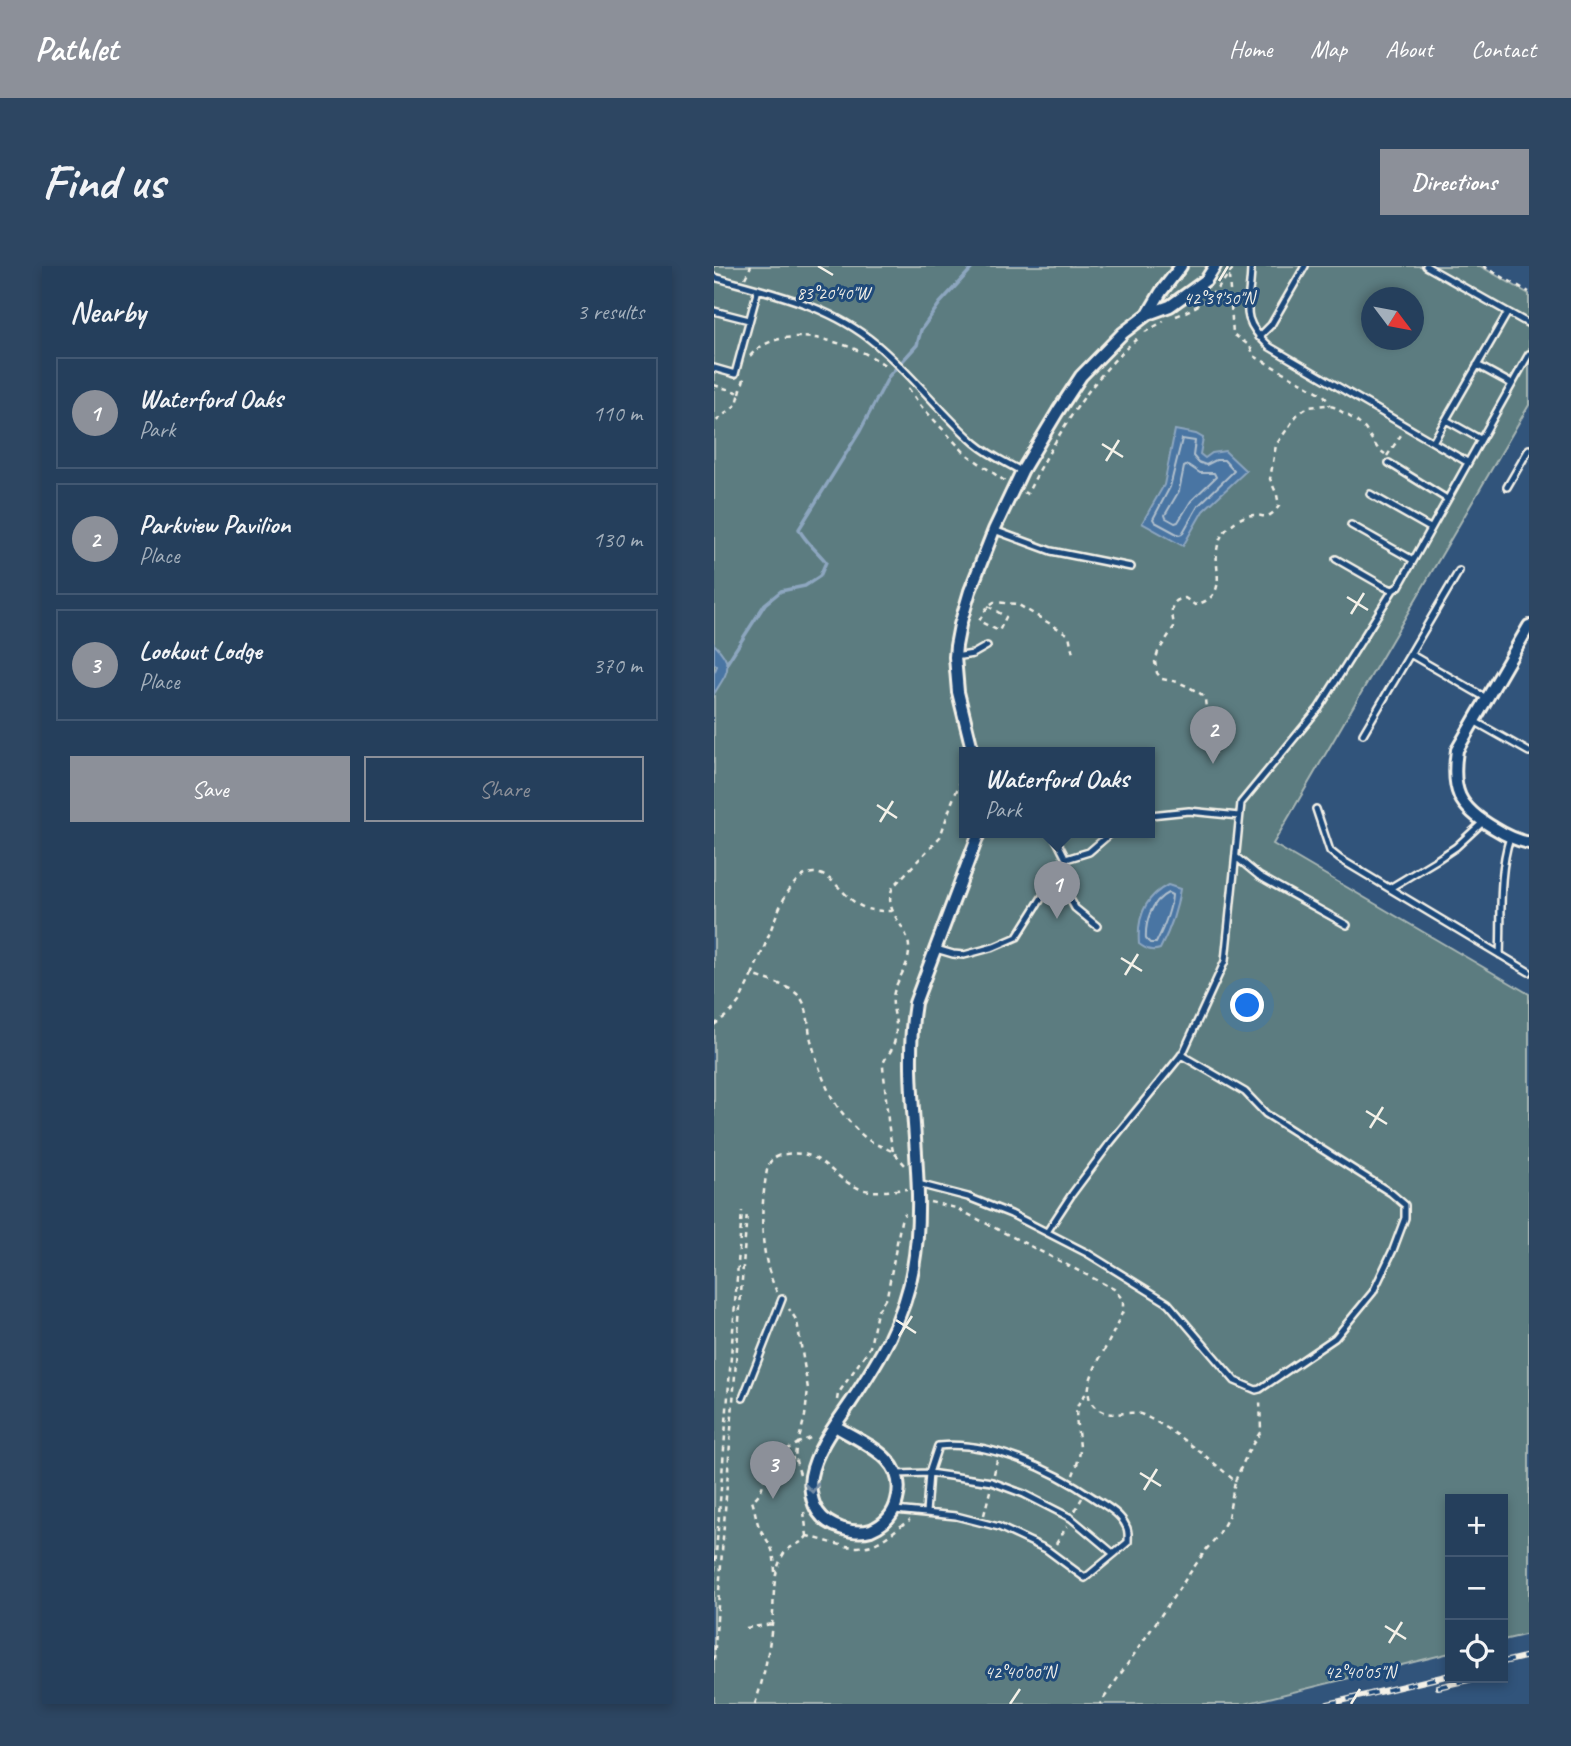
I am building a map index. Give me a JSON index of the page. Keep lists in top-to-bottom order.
{
  "north": "bottom right",
  "page": {
    "header": "Pathlet",
    "nav": [
      "Home",
      "Map",
      "About",
      "Contact"
    ],
    "buttons": [
      "Directions",
      ["Save", "Share"]
    ],
    "title": "Find us",
    "heading": ["Nearby", "3 results"],
    "list": [
      {
        "mark": "1",
        "name": "Waterford Oaks",
        "note": "Park",
        "value": "110 m"
      },
      {
        "mark": "2",
        "name": "Parkview Pavilion",
        "note": "Place",
        "value": "130 m"
      },
      {
        "mark": "3",
        "name": "Lookout Lodge",
        "note": "Place",
        "value": "370 m"
      }
    ],
    "pins": ["2", "1", "3"],
    "popup": ["Waterford Oaks", "Park"],
    "map_buttons": ["+", "−"]
  },
  "coordinates": [
    "83°20'40\"W",
    "42°39'50\"N",
    "42°40'00\"N",
    "42°40'05\"N"
  ]
}
